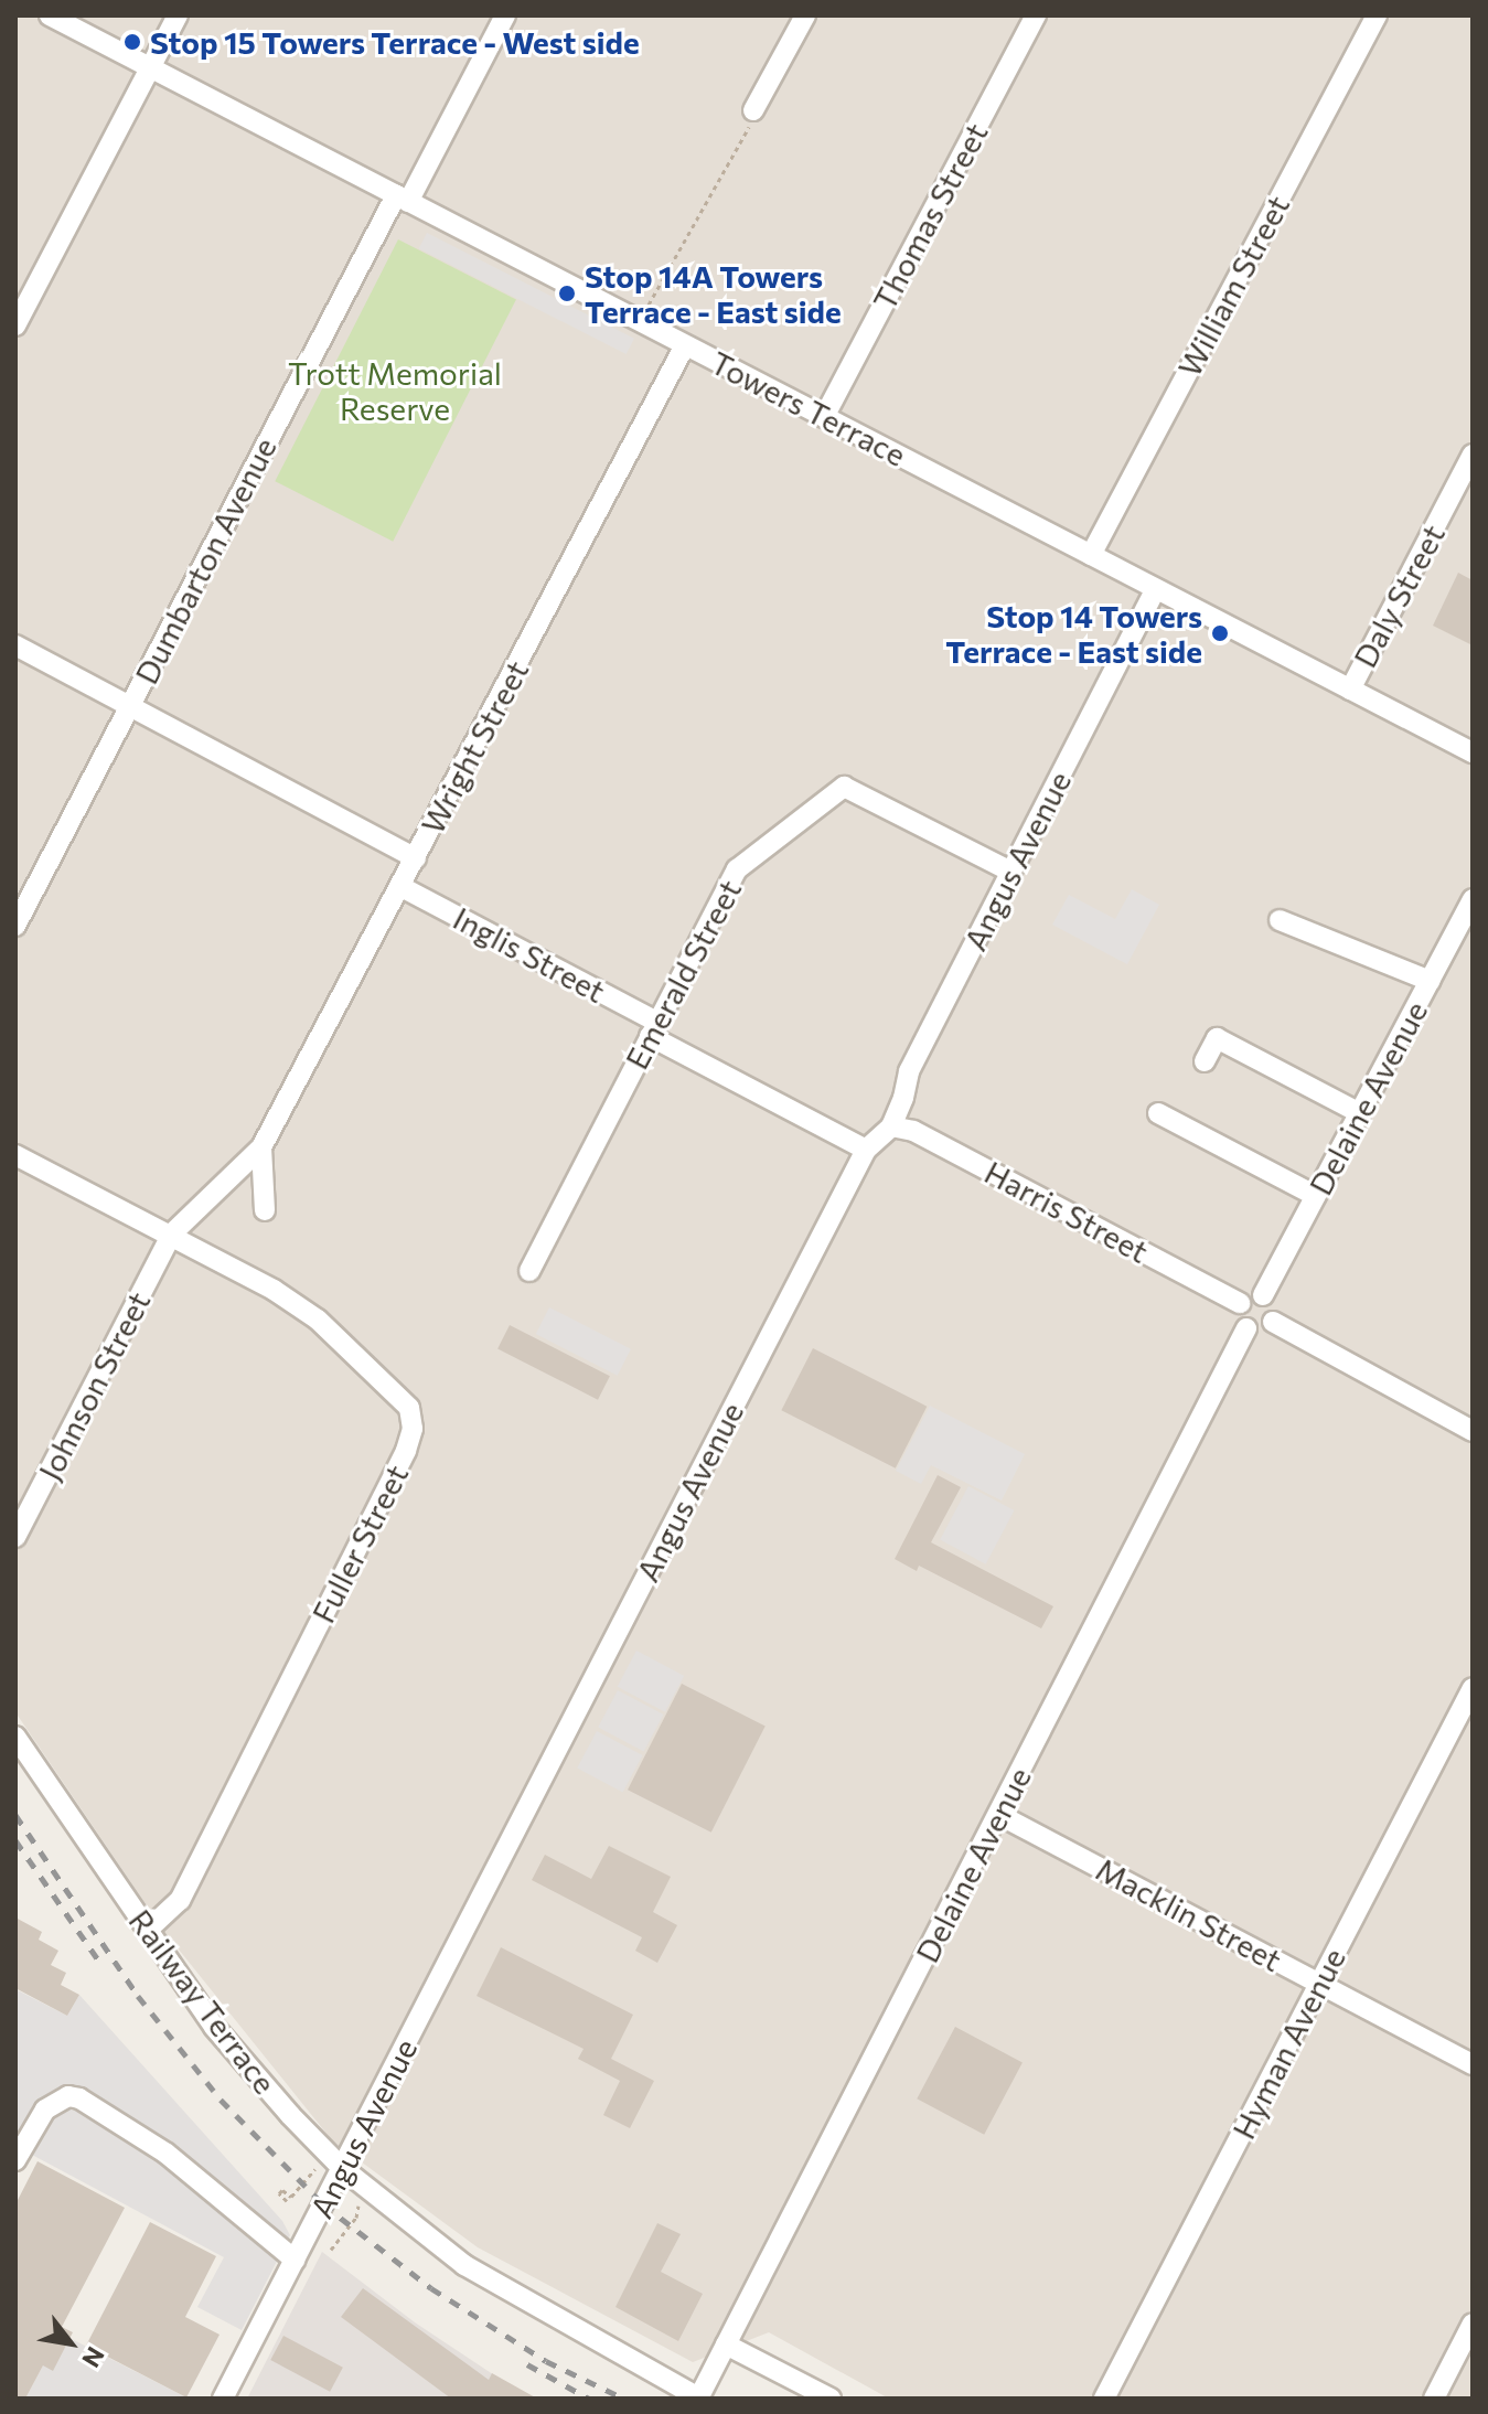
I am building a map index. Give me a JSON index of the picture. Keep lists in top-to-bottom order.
{
  "streets": {
    "street": [
      "Thomas Street",
      "William Street",
      "Towers Terrace",
      "Dumbarton Avenue",
      "Daly Street",
      "Wright Street",
      "Angus Avenue",
      "Inglis Street",
      "Emerald Street",
      "Delaine Avenue",
      "Harris Street",
      "Johnson Street",
      "Fuller Street",
      "Macklin Street",
      "Railway Terrace",
      "Hyman Avenue"
    ]
  },
  "crossings": [
    ["Thomas Street", "Towers Terrace"],
    ["William Street", "Towers Terrace"],
    ["Towers Terrace", "Dumbarton Avenue"],
    ["Towers Terrace", "Daly Street"],
    ["Towers Terrace", "Wright Street"],
    ["Towers Terrace", "Angus Avenue"],
    ["Wright Street", "Inglis Street"],
    ["Wright Street", "Johnson Street"],
    ["Wright Street", "Fuller Street"],
    ["Angus Avenue", "Inglis Street"],
    ["Angus Avenue", "Emerald Street"],
    ["Angus Avenue", "Harris Street"],
    ["Angus Avenue", "Railway Terrace"],
    ["Inglis Street", "Emerald Street"],
    ["Delaine Avenue", "Harris Street"],
    ["Delaine Avenue", "Macklin Street"],
    ["Delaine Avenue", "Railway Terrace"],
    ["Johnson Street", "Fuller Street"],
    ["Fuller Street", "Railway Terrace"],
    ["Macklin Street", "Hyman Avenue"]
  ],
  "parks": ["Trott Memorial Reserve"],
  "places": ["Stop 15 Towers Terrace - West side", "Stop 14A Towers Terrace - East side", "Stop 14 Towers Terrace - East side"],
  "north": "bottom right"
}
